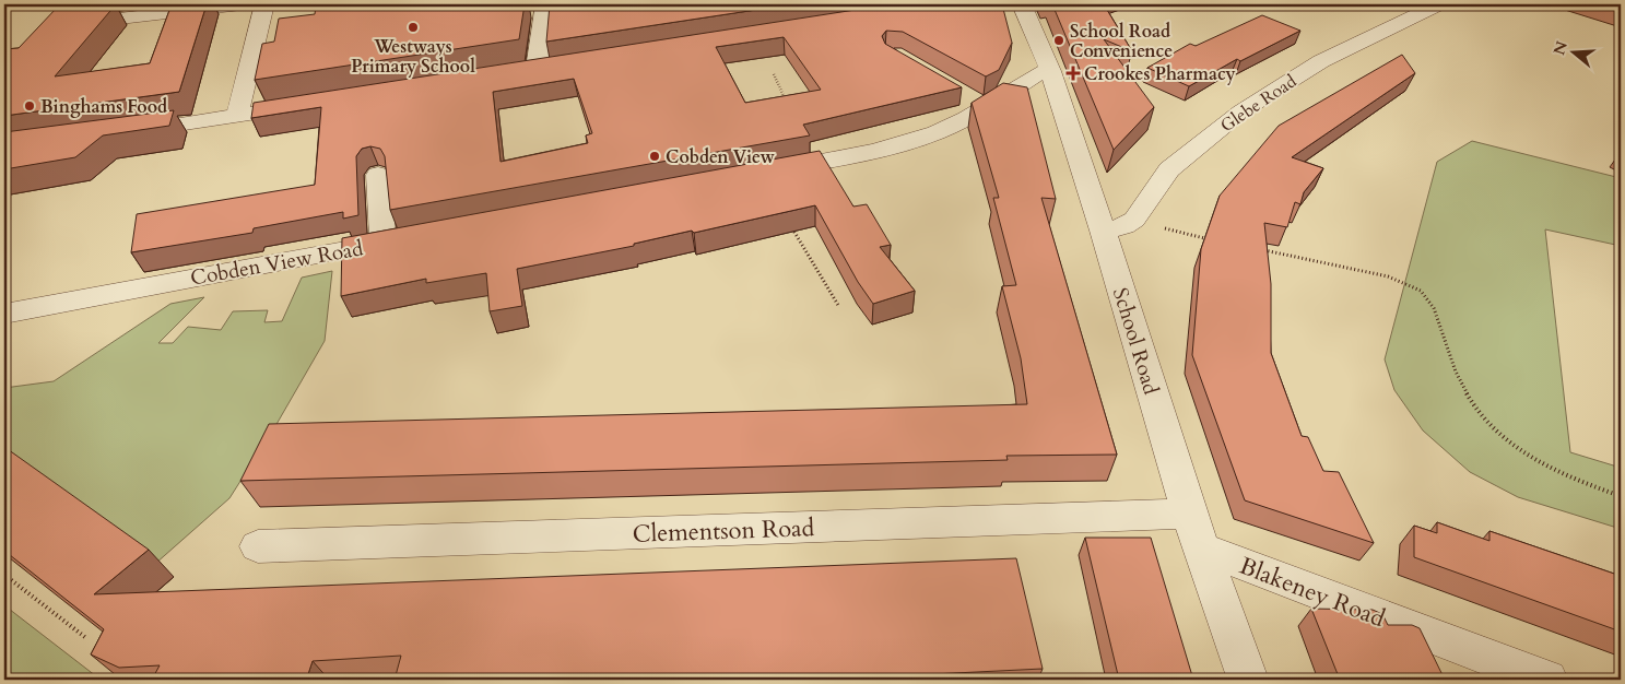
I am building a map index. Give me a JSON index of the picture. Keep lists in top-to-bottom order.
{
  "streets": {
    "street": [
      "Glebe Road",
      "Cobden View Road",
      "School Road",
      "Clementson Road",
      "Blakeney Road"
    ]
  },
  "crossings": [
    ["School Road", "Clementson Road"],
    ["School Road", "Blakeney Road"],
    ["Clementson Road", "Blakeney Road"]
  ],
  "places": {
    "other": [
      "Westways Primary School",
      "School Road Convenience",
      "Binghams Food",
      "Cobden View"
    ],
    "health": ["Crookes Pharmacy"]
  },
  "north": "left"
}
